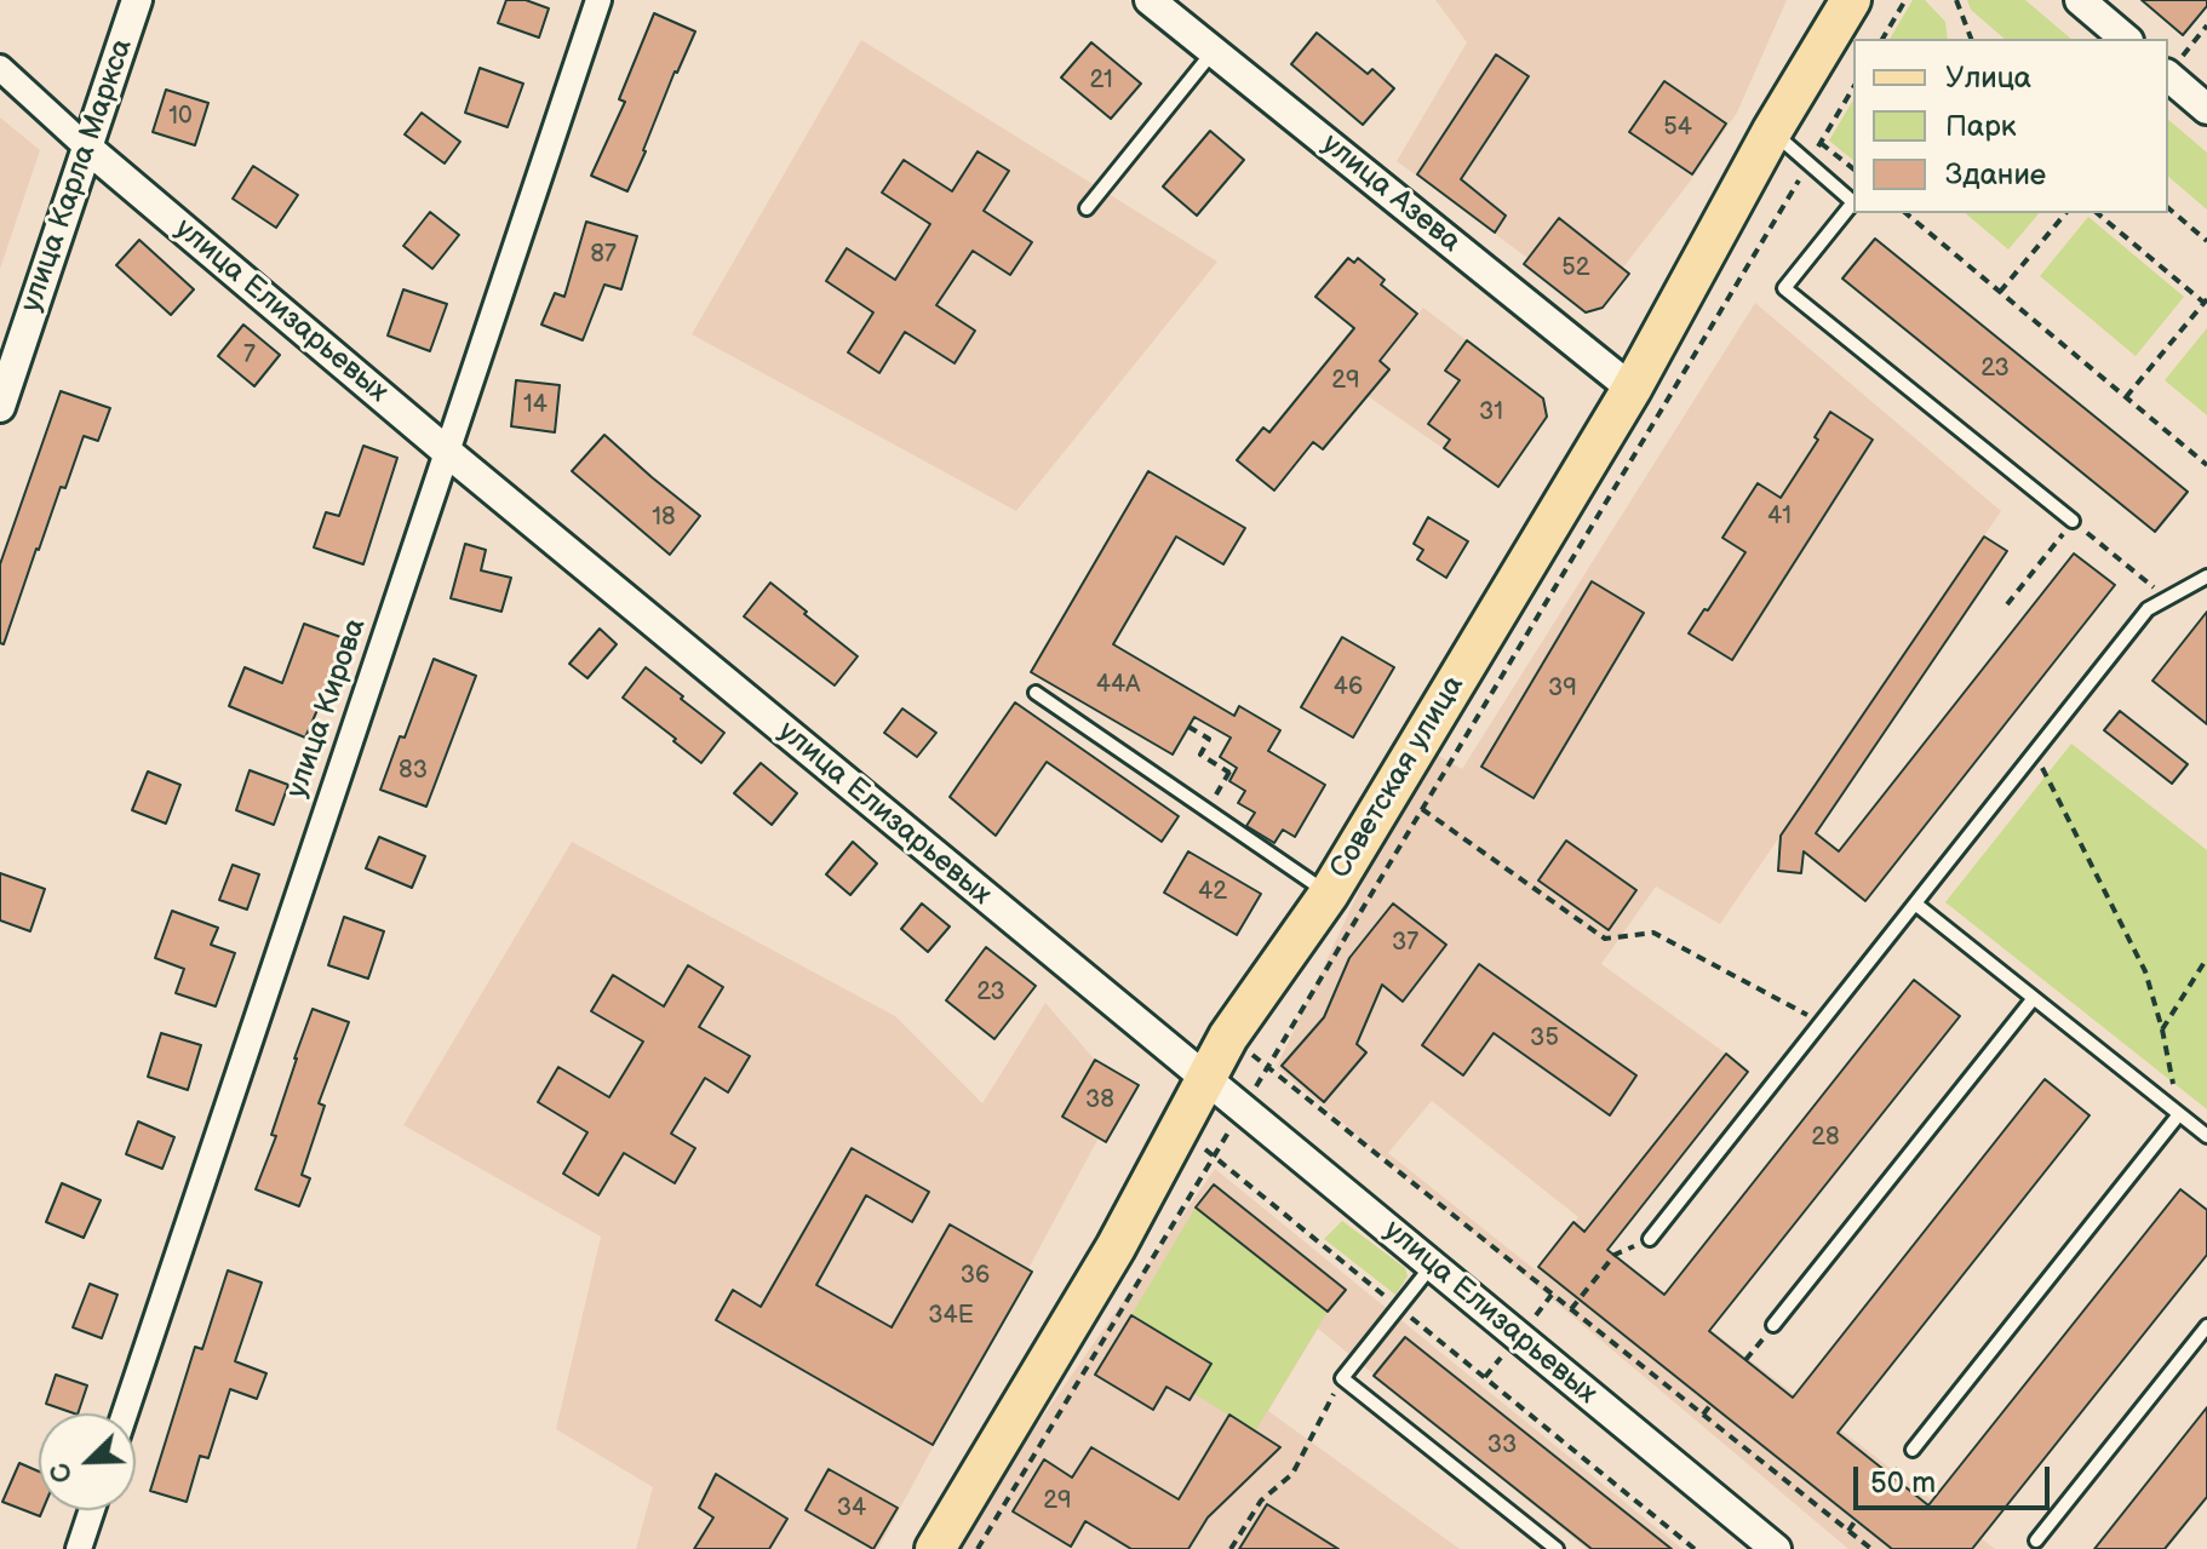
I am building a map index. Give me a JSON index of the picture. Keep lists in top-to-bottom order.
{
  "streets": {
    "main road": ["Советская улица"],
    "street": [
      "улица Карла Маркса",
      "улица Азева",
      "улица Елизарьевых",
      "улица Кирова"
    ]
  },
  "crossings": [
    ["улица Карла Маркса", "улица Елизарьевых"],
    ["улица Азева", "Советская улица"],
    ["улица Елизарьевых", "улица Кирова"],
    ["улица Елизарьевых", "Советская улица"]
  ],
  "house_numbers": [
    "21",
    "10",
    "54",
    "87",
    "52",
    "7",
    "23",
    "29",
    "14",
    "31",
    "41",
    "18",
    "44А",
    "46",
    "39",
    "83",
    "42",
    "37",
    "23",
    "35",
    "38",
    "28",
    "36",
    "34Е",
    "33",
    "29",
    "34"
  ],
  "legend": ["Улица", "Парк", "Здание"],
  "scale_bar": "50 m",
  "north": "bottom left"
}
